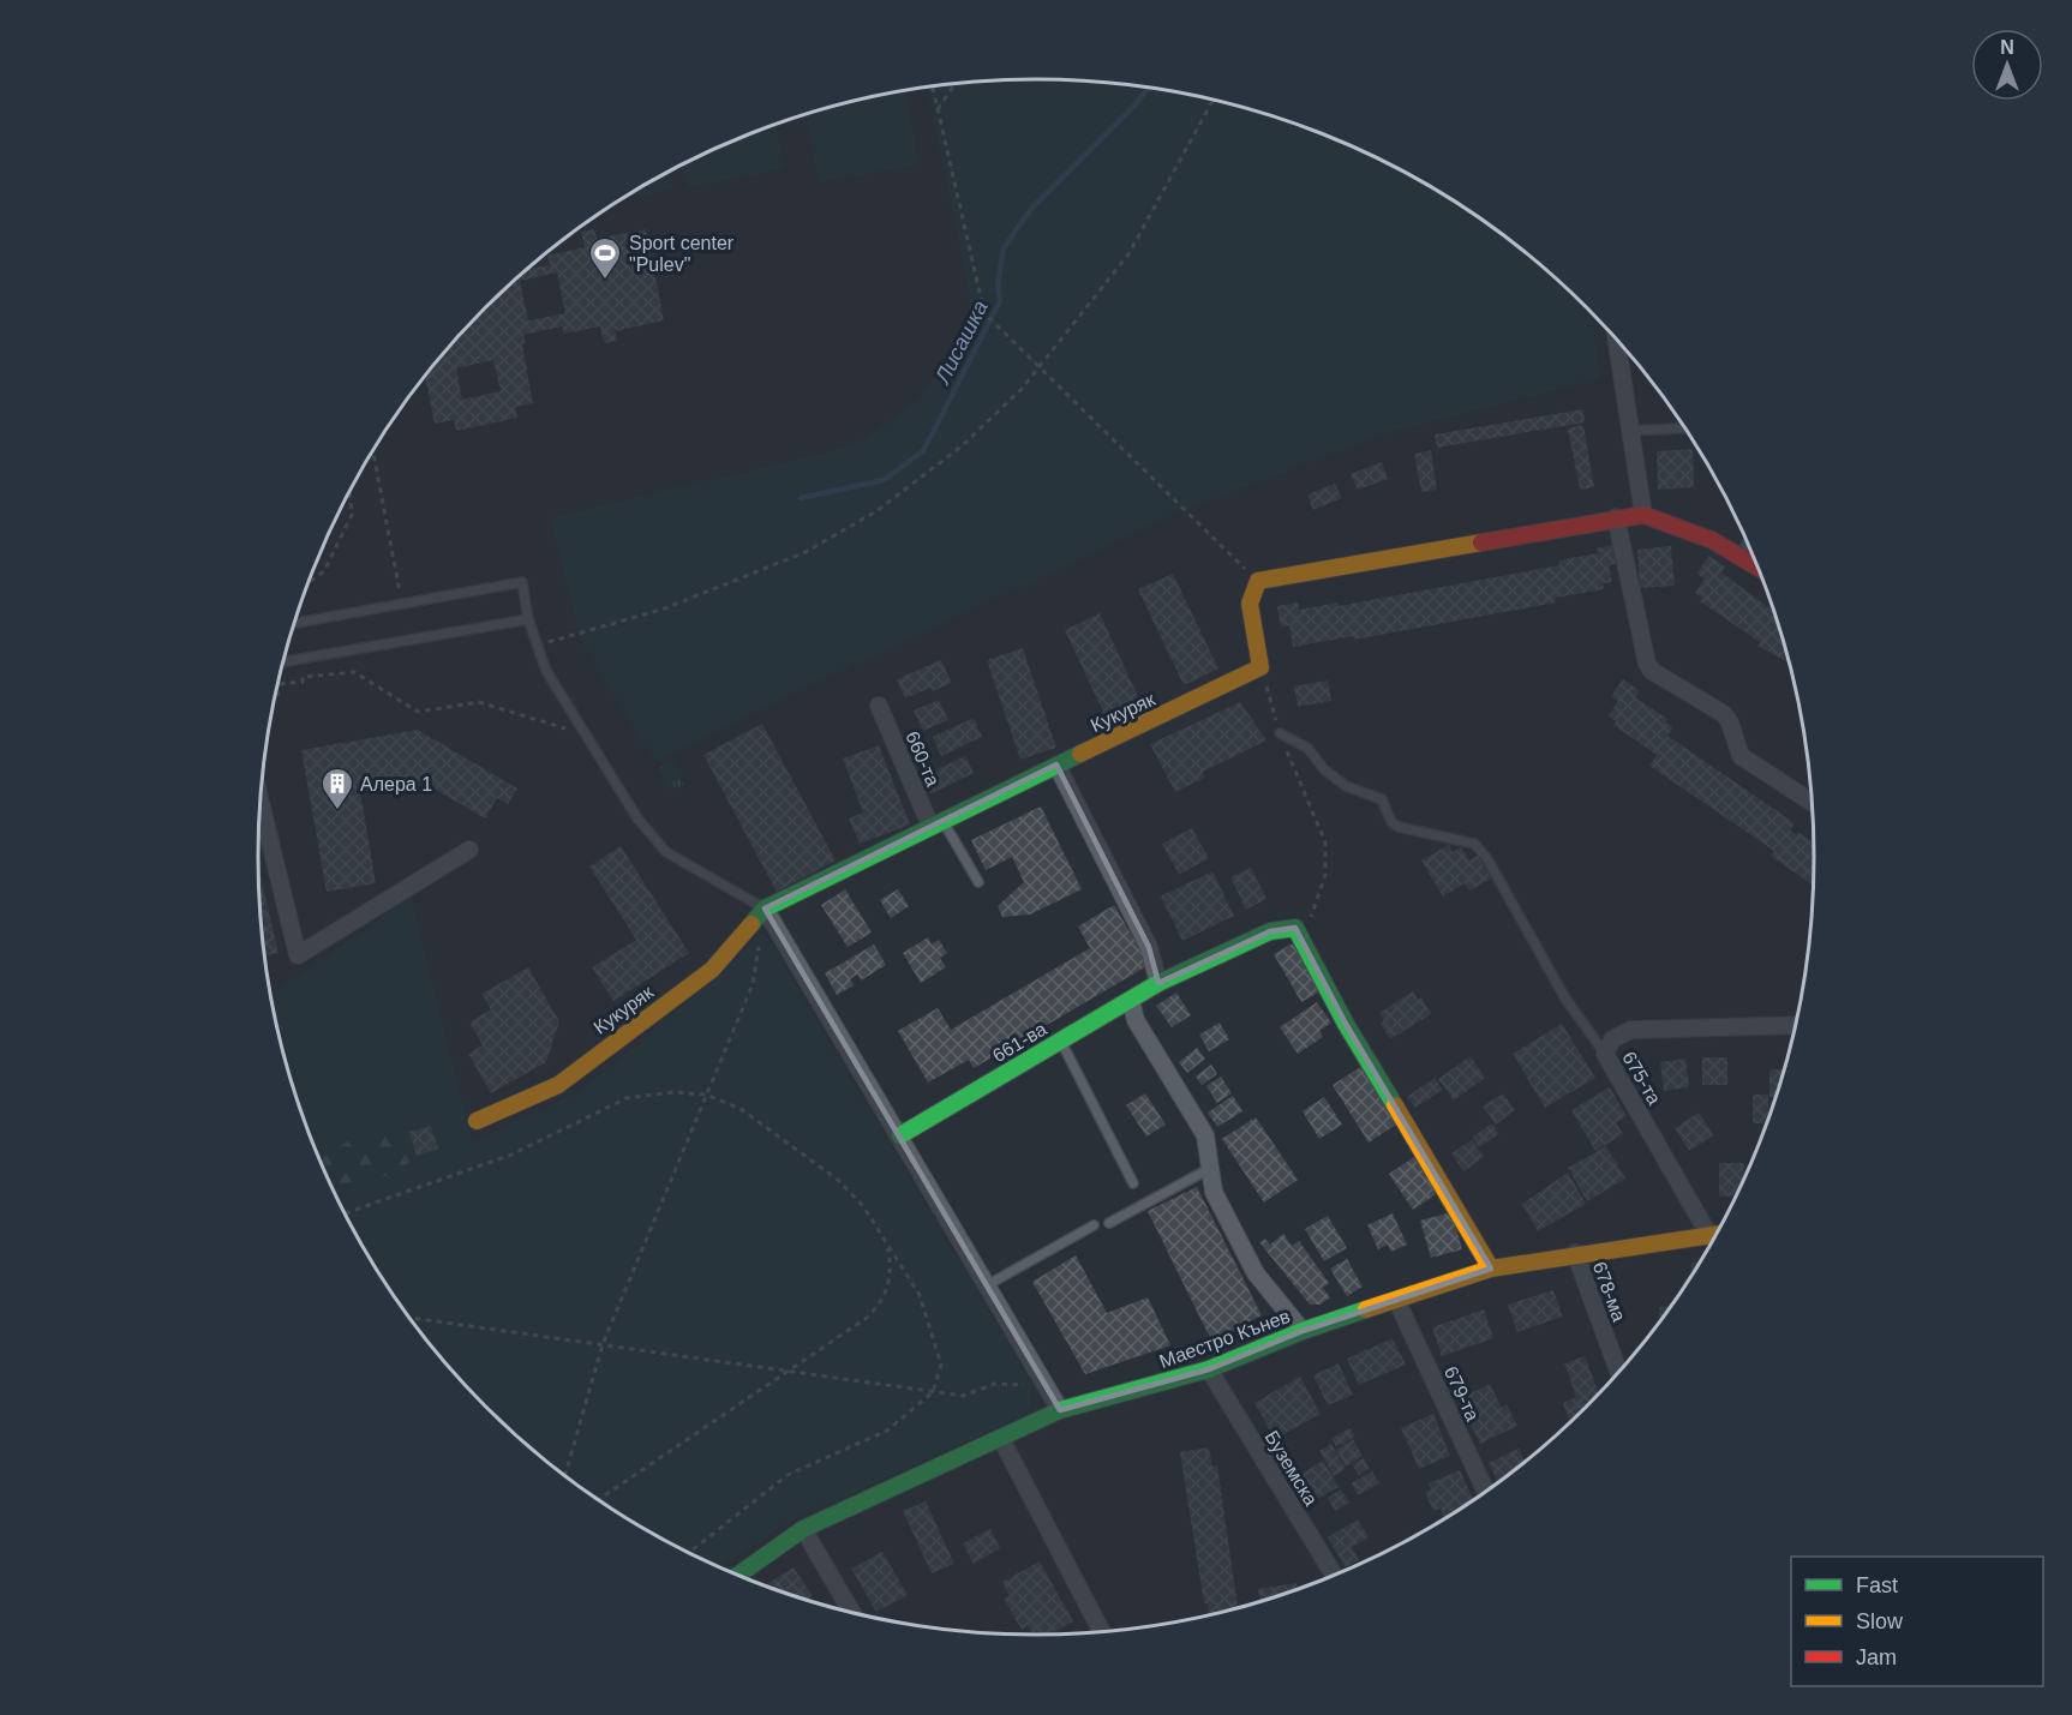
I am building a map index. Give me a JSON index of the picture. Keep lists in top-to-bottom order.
{
  "streets": {
    "street": [
      "Кукуряк",
      "660-та",
      "661-ва",
      "675-та",
      "678-ма",
      "Маестро Кънев",
      "679-та",
      "Буземска"
    ]
  },
  "crossings": [
    ["Кукуряк", "660-та"],
    ["675-та", "Маестро Кънев"],
    ["678-ма", "Маестро Кънев"],
    ["Маестро Кънев", "679-та"],
    ["Маестро Кънев", "Буземска"]
  ],
  "water": ["Лисашка"],
  "places": {
    "sports": ["Sport center \"Pulev\""],
    "building": ["Алера 1"]
  },
  "legend": ["Fast", "Slow", "Jam"],
  "north": "top"
}
